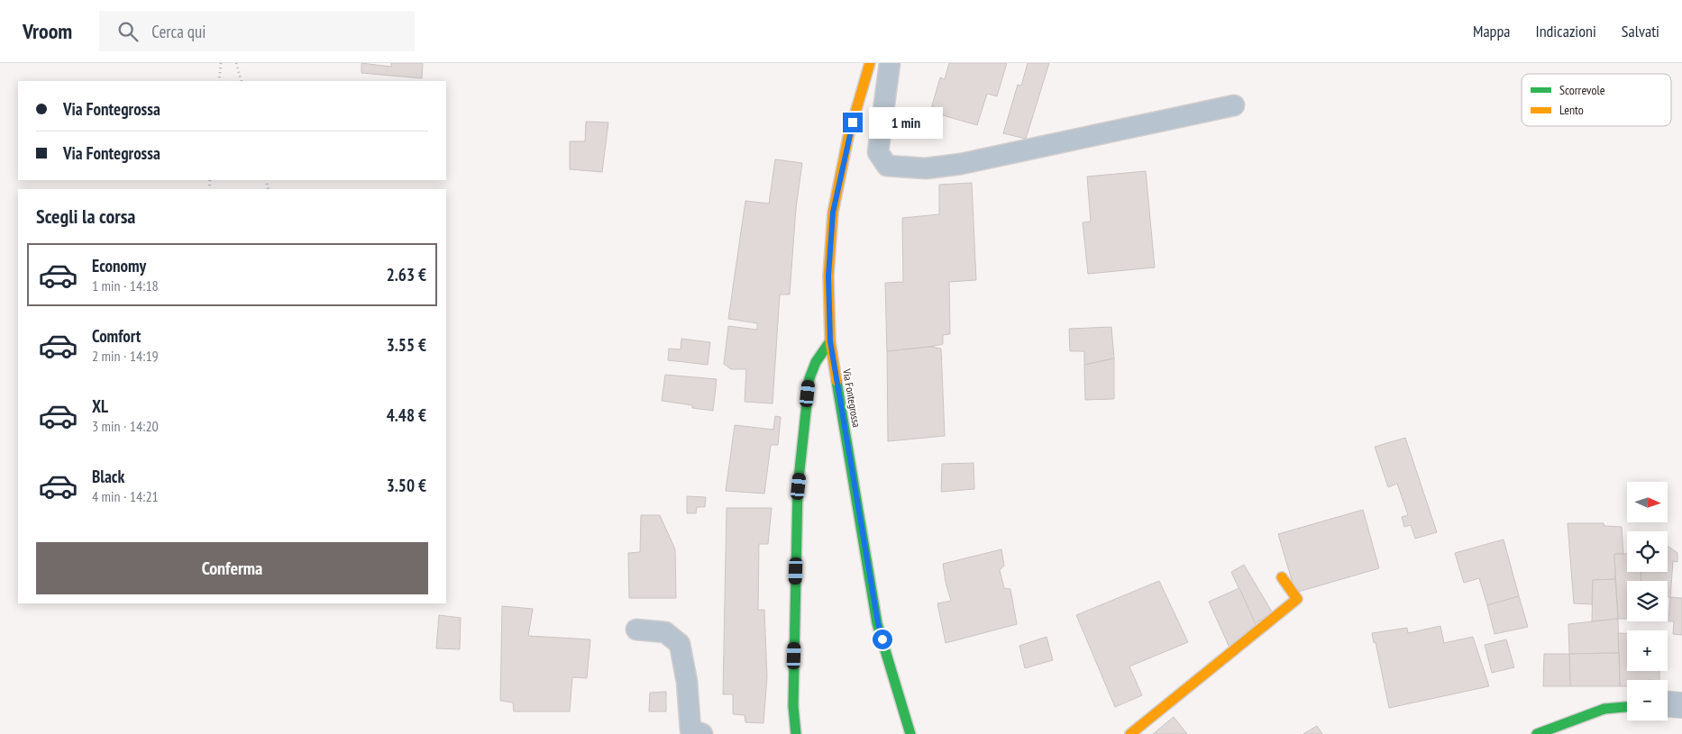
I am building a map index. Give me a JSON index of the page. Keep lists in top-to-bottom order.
{
  "streets": {
    "street": ["Via Fontegrossa"]
  },
  "legend": ["Scorrevole", "Lento"],
  "north": "right",
  "page": {
    "header": "Vroom",
    "search": "Cerca qui",
    "nav": ["Mappa", "Indicazioni", "Salvati"],
    "banner": ["Via Fontegrossa", "Via Fontegrossa"],
    "bubble": "1 min",
    "heading": "Scegli la corsa",
    "list": [
      {
        "name": "Economy",
        "note": "1 min · 14:18",
        "value": "2.63 €"
      },
      {
        "name": "Comfort",
        "note": "2 min · 14:19",
        "value": "3.55 €"
      },
      {
        "name": "XL",
        "note": "3 min · 14:20",
        "value": "4.48 €"
      },
      {
        "name": "Black",
        "note": "4 min · 14:21",
        "value": "3.50 €"
      }
    ],
    "map_buttons": ["+", "−"],
    "buttons": "Conferma"
  }
}
